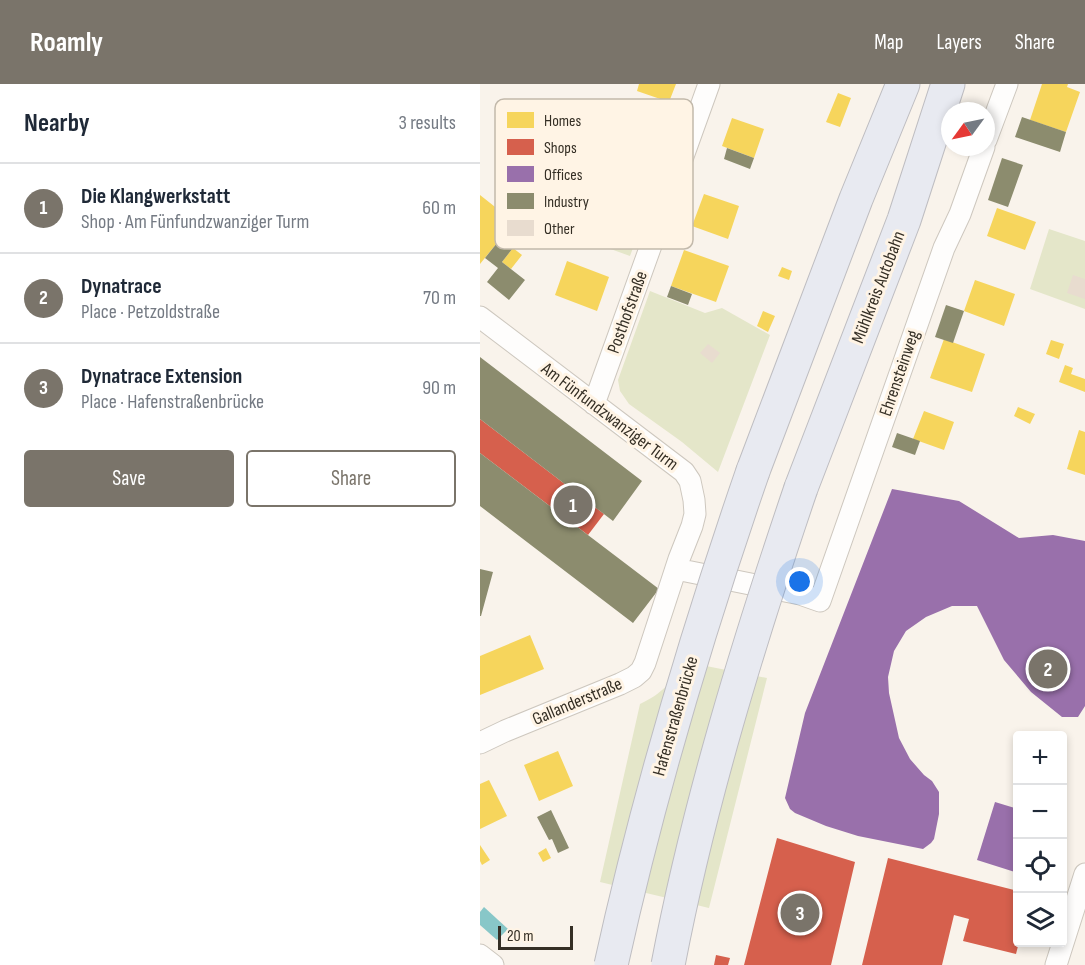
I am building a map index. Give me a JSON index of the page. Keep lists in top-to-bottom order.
{
  "streets": {
    "highway": ["Mühlkreis Autobahn", "Hafenstraßenbrücke"],
    "street": [
      "Posthofstraße",
      "Ehrensteinweg",
      "Am Fünfundzwanziger Turm",
      "Gallanderstraße"
    ]
  },
  "crossings": [
    ["Posthofstraße", "Am Fünfundzwanziger Turm"],
    ["Ehrensteinweg", "Am Fünfundzwanziger Turm"],
    ["Ehrensteinweg", "Gallanderstraße"],
    ["Am Fünfundzwanziger Turm", "Gallanderstraße"]
  ],
  "legend": [
    "Homes",
    "Shops",
    "Offices",
    "Industry",
    "Other"
  ],
  "scale_bar": "20 m",
  "north": "bottom left",
  "page": {
    "header": "Roamly",
    "nav": ["Map", "Layers", "Share"],
    "heading": ["Nearby", "3 results"],
    "list": [
      {
        "mark": "1",
        "name": "Die Klangwerkstatt",
        "note": "Shop · Am Fünfundzwanziger Turm",
        "value": "60 m"
      },
      {
        "mark": "2",
        "name": "Dynatrace",
        "note": "Place · Petzoldstraße",
        "value": "70 m"
      },
      {
        "mark": "3",
        "name": "Dynatrace Extension",
        "note": "Place · Hafenstraßenbrücke",
        "value": "90 m"
      }
    ],
    "buttons": ["Save", "Share"],
    "pins": ["1", "2", "3"],
    "map_buttons": ["+", "−"],
    "scale": "20 m"
  }
}
